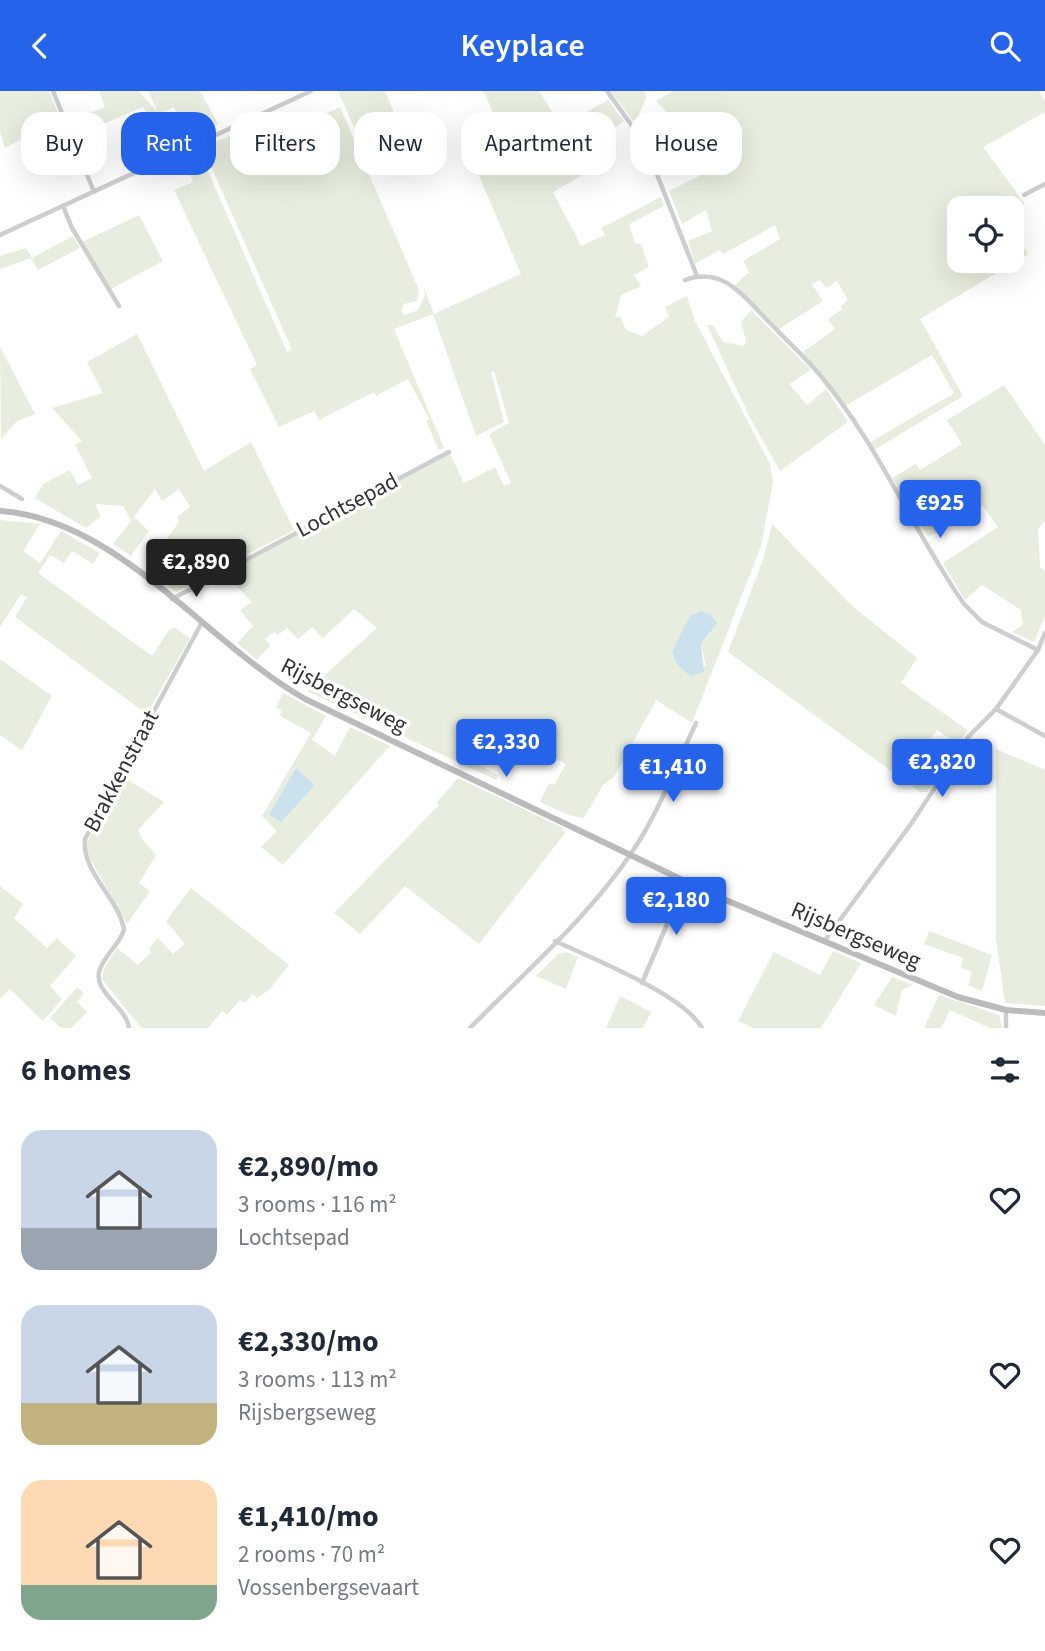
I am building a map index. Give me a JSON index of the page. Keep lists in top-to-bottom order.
{
  "streets": {
    "main road": ["Rijsbergseweg"],
    "street": ["Lochtsepad", "Brakkenstraat"]
  },
  "crossings": [
    ["Lochtsepad", "Rijsbergseweg"],
    ["Rijsbergseweg", "Brakkenstraat"]
  ],
  "page": {
    "header": "Keyplace",
    "chip": [
      "Buy",
      "Rent",
      "Filters",
      "New",
      "Apartment",
      "House"
    ],
    "price": [
      "€925",
      "€2,890",
      "€2,330",
      "€2,820",
      "€1,410",
      "€2,180"
    ],
    "heading": "6 homes",
    "list": [
      {
        "name": "€2,890/mo",
        "note": "3 rooms · 116 m² · Lochtsepad"
      },
      {
        "name": "€2,330/mo",
        "note": "3 rooms · 113 m² · Rijsbergseweg"
      },
      {
        "name": "€1,410/mo",
        "note": "2 rooms · 70 m² · Vossenbergsevaart"
      }
    ]
  }
}
